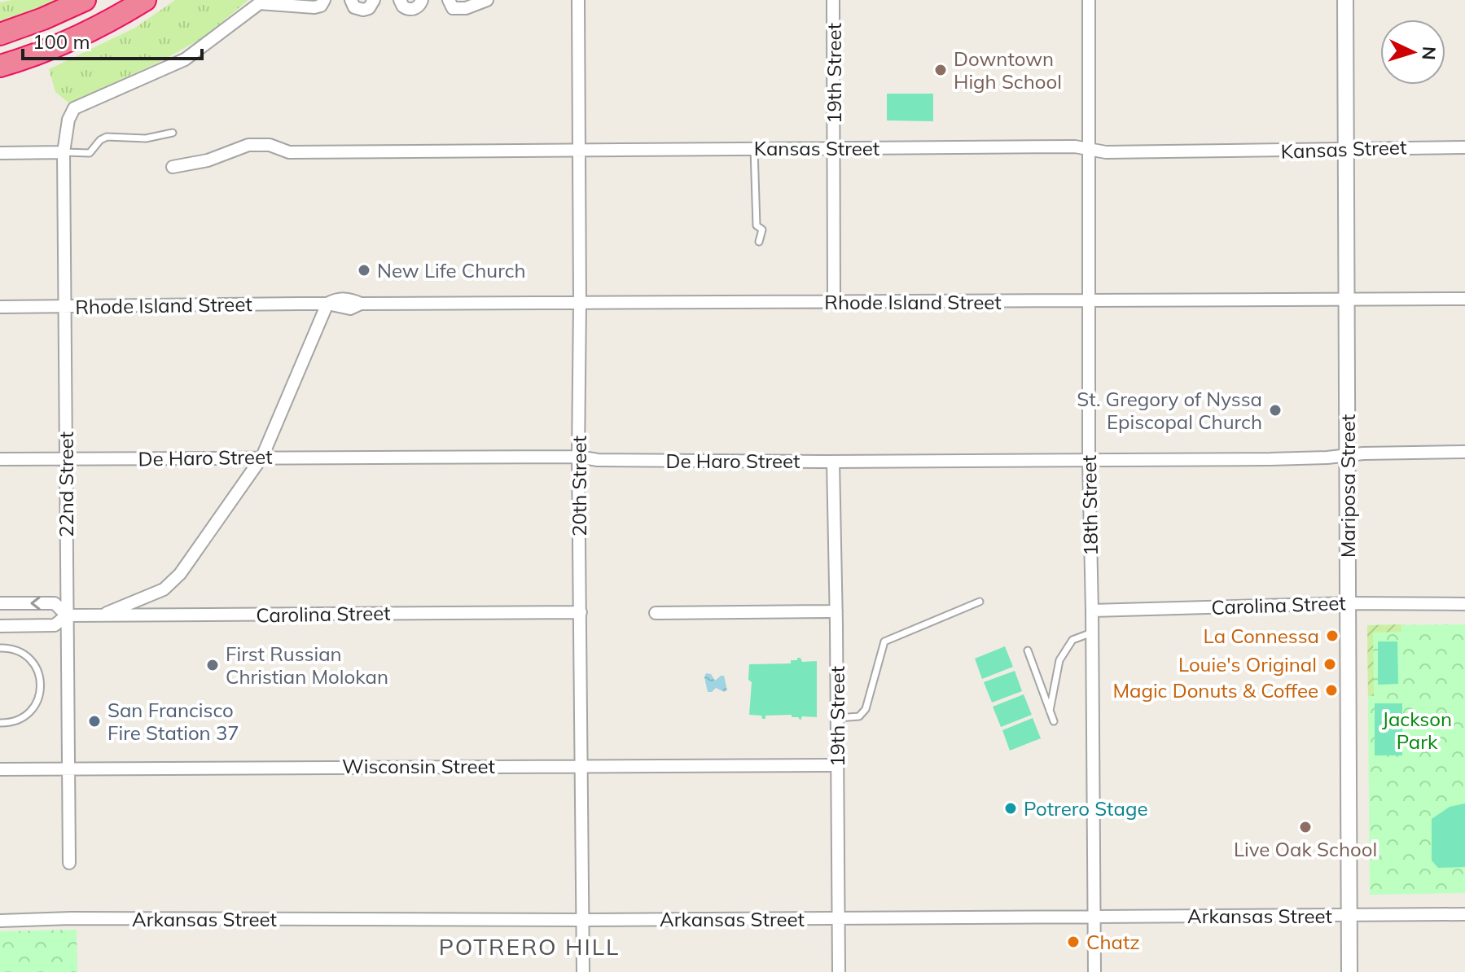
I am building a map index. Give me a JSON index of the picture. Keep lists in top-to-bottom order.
{
  "streets": {
    "street": [
      "19th Street",
      "Kansas Street",
      "Rhode Island Street",
      "De Haro Street",
      "22nd Street",
      "20th Street",
      "Mariposa Street",
      "18th Street",
      "Carolina Street",
      "Wisconsin Street",
      "Arkansas Street"
    ]
  },
  "crossings": [
    ["19th Street", "Kansas Street"],
    ["19th Street", "Rhode Island Street"],
    ["19th Street", "De Haro Street"],
    ["19th Street", "Wisconsin Street"],
    ["19th Street", "Arkansas Street"],
    ["Kansas Street", "20th Street"],
    ["Kansas Street", "Mariposa Street"],
    ["Kansas Street", "18th Street"],
    ["Rhode Island Street", "22nd Street"],
    ["Rhode Island Street", "20th Street"],
    ["Rhode Island Street", "Mariposa Street"],
    ["Rhode Island Street", "18th Street"],
    ["De Haro Street", "22nd Street"],
    ["De Haro Street", "20th Street"],
    ["De Haro Street", "Mariposa Street"],
    ["De Haro Street", "18th Street"],
    ["22nd Street", "Carolina Street"],
    ["22nd Street", "Wisconsin Street"],
    ["20th Street", "Carolina Street"],
    ["20th Street", "Wisconsin Street"],
    ["20th Street", "Arkansas Street"],
    ["Mariposa Street", "Carolina Street"],
    ["Mariposa Street", "Arkansas Street"],
    ["18th Street", "Carolina Street"],
    ["18th Street", "Arkansas Street"]
  ],
  "districts": ["POTRERO HILL"],
  "parks": ["Jackson Park"],
  "places": [
    "Downtown High School",
    "New Life Church",
    "St. Gregory of Nyssa Episcopal Church",
    "La Connessa",
    "Louie's Original",
    "First Russian Christian Molokan",
    "Magic Donuts & Coffee",
    "San Francisco Fire Station 37",
    "Potrero Stage",
    "Live Oak School",
    "Chatz"
  ],
  "scale_bar": "100 m",
  "north": "right"
}
